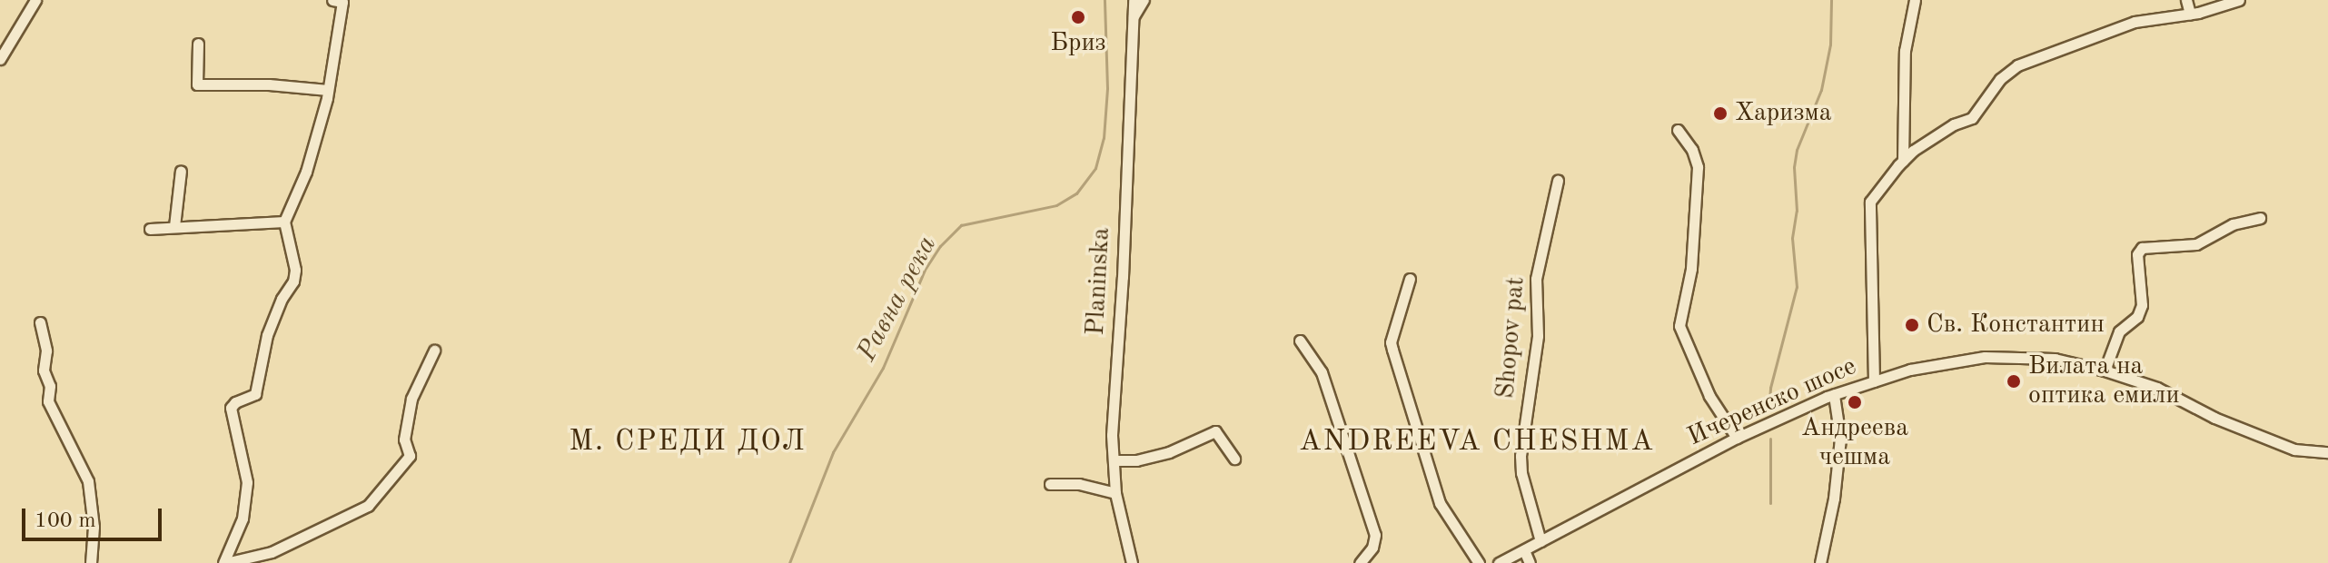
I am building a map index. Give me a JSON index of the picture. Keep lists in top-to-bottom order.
{
  "streets": {
    "street": ["Planinska", "Shopov pat", "Ичеренско шосе"]
  },
  "crossings": [
    ["Shopov pat", "Ичеренско шосе"]
  ],
  "districts": ["М. СРЕДИ ДОЛ", "ANDREEVA CHESHMA"],
  "water": ["Равна река"],
  "places": [
    "Бриз",
    "Харизма",
    "Св. Константин",
    "Вилата на оптика емили",
    "Андреева чешма"
  ],
  "scale_bar": "100 m"
}
